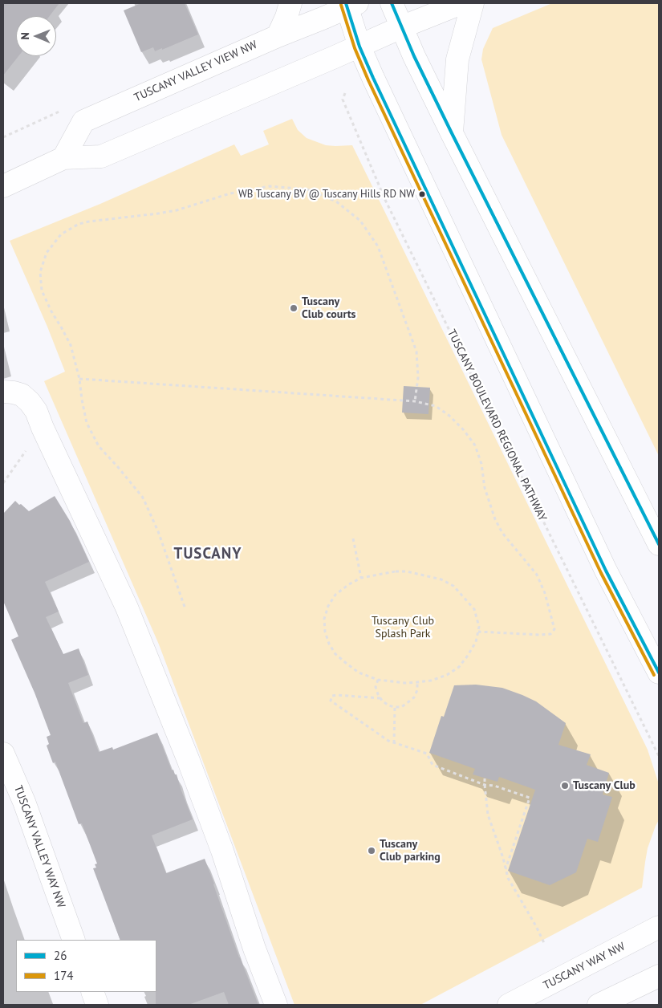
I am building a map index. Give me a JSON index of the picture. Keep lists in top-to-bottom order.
{
  "streets": {
    "street": ["TUSCANY VALLEY VIEW NW", "TUSCANY VALLEY WAY NW", "TUSCANY WAY NW"],
    "path": ["TUSCANY BOULEVARD REGIONAL PATHWAY"]
  },
  "districts": ["TUSCANY"],
  "parks": ["Tuscany Club Splash Park"],
  "places": [
    "WB Tuscany BV @ Tuscany Hills RD NW",
    "Tuscany Club courts",
    "Tuscany Club",
    "Tuscany Club parking"
  ],
  "lines": ["transit line 26", "transit line 174"],
  "legend": ["26", "174"],
  "north": "left"
}
